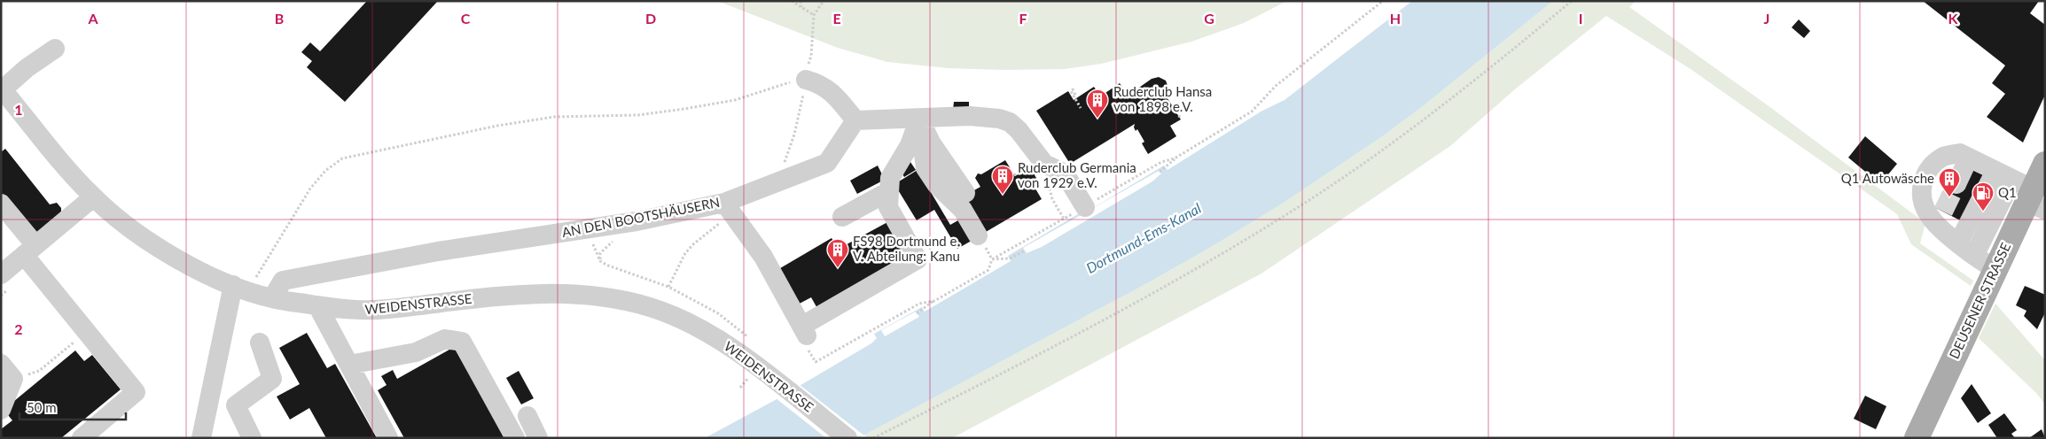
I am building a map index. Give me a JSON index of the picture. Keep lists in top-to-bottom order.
{
  "streets": {
    "main road": ["DEUSENER STRASSE"],
    "street": ["AN DEN BOOTSHÄUSERN", "WEIDENSTRASSE"]
  },
  "crossings": [
    ["AN DEN BOOTSHÄUSERN", "WEIDENSTRASSE"]
  ],
  "water": ["Dortmund-Ems-Kanal"],
  "places": {
    "building": [
      "Ruderclub Hansa von 1898 e.V.",
      "Ruderclub Germania von 1929 e.V.",
      "Q1 Autowäsche",
      "FS98 Dortmund e. V. Abteilung: Kanu"
    ],
    "fuel station": ["Q1"]
  },
  "scale_bar": "50 m",
  "grid": {
    "columns": [
      "A",
      "B",
      "C",
      "D",
      "E",
      "F",
      "G",
      "H",
      "I",
      "J",
      "K"
    ],
    "rows": ["1", "2"]
  }
}
